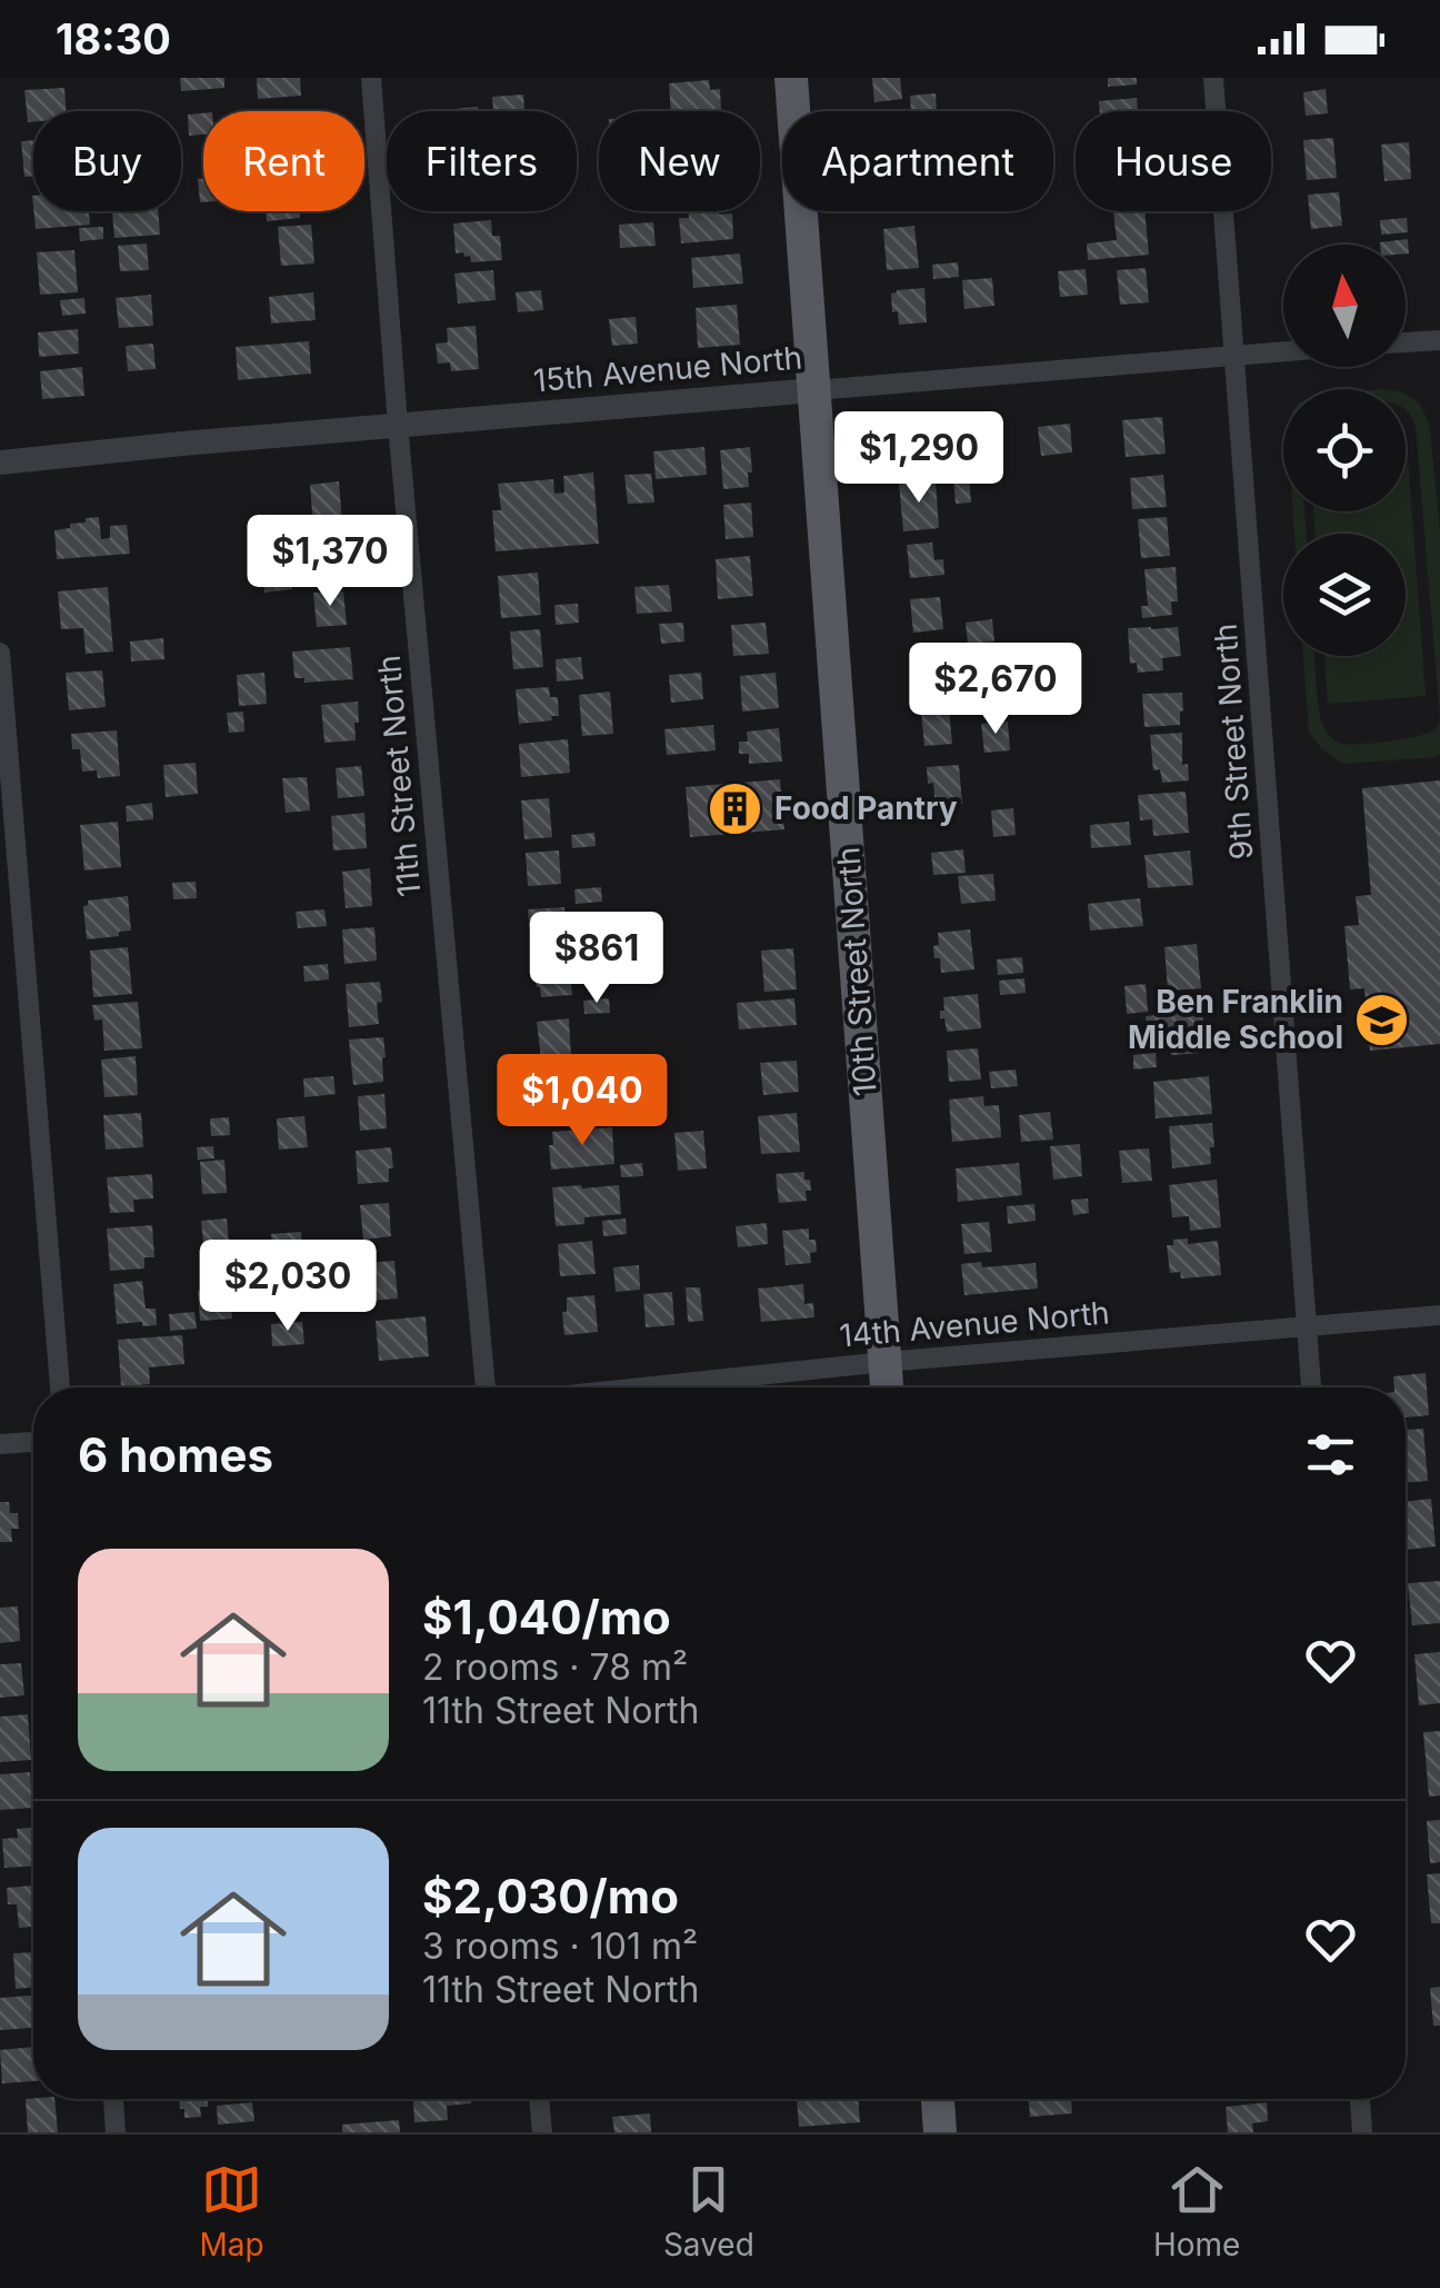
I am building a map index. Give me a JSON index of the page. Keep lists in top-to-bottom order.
{
  "streets": {
    "main road": ["10th Street North"],
    "street": [
      "15th Avenue North",
      "9th Street North",
      "11th Street North",
      "14th Avenue North"
    ]
  },
  "crossings": [
    ["15th Avenue North", "9th Street North"],
    ["15th Avenue North", "11th Street North"],
    ["15th Avenue North", "10th Street North"],
    ["9th Street North", "14th Avenue North"],
    ["10th Street North", "14th Avenue North"]
  ],
  "places": {
    "building": ["Food Pantry"],
    "school or university": ["Ben Franklin Middle School"]
  },
  "north": "top",
  "page": {
    "status": "18:30",
    "chip": [
      "Buy",
      "Rent",
      "Filters",
      "New",
      "Apartment",
      "House"
    ],
    "price": [
      "$1,290",
      "$1,370",
      "$2,670",
      "$861",
      "$1,040",
      "$2,030"
    ],
    "heading": "6 homes",
    "list": [
      {
        "name": "$1,040/mo",
        "note": "2 rooms · 78 m² · 11th Street North"
      },
      {
        "name": "$2,030/mo",
        "note": "3 rooms · 101 m² · 11th Street North"
      }
    ],
    "tabs": ["Map", "Saved", "Home"]
  }
}
